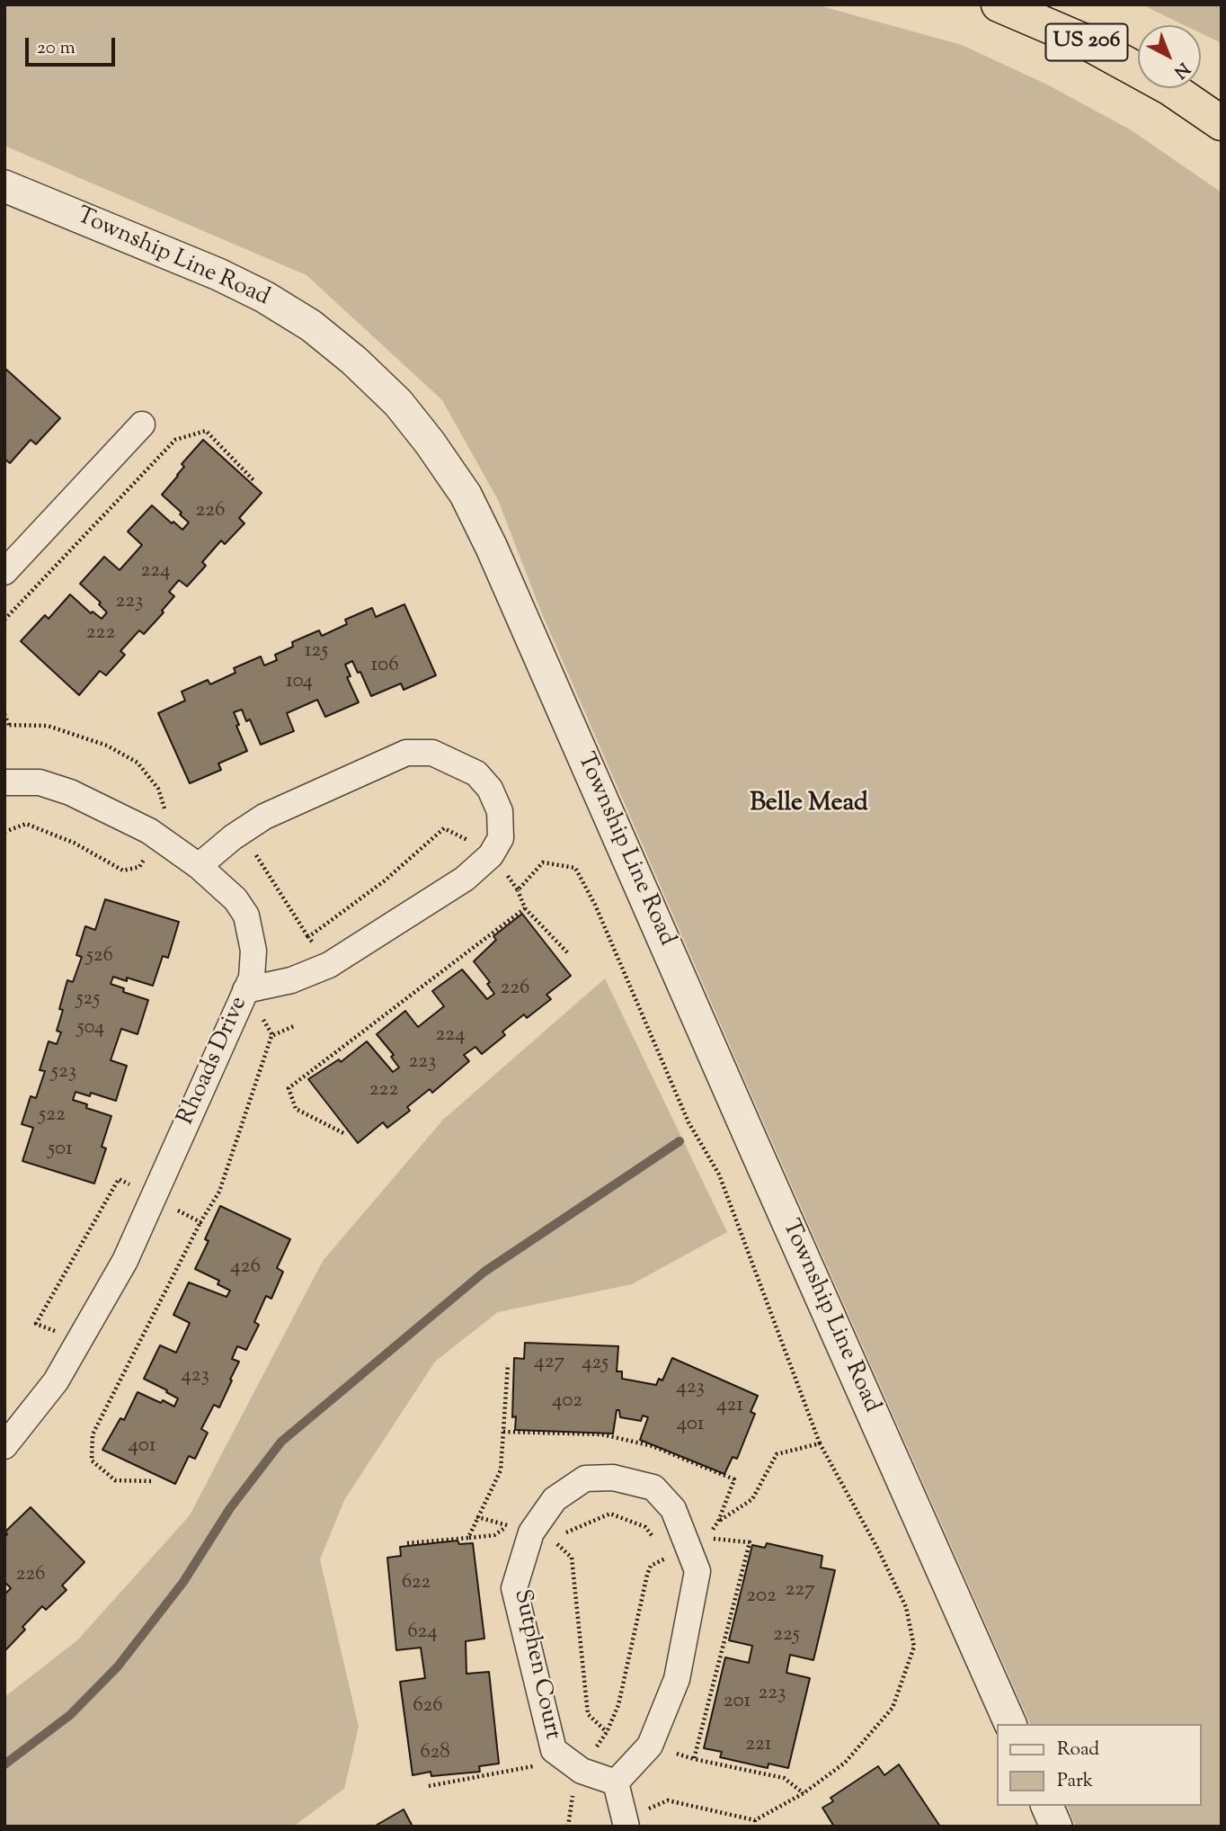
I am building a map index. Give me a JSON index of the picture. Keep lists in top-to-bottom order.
{
  "streets": {
    "highway": ["US 206"],
    "street": ["Township Line Road", "Rhoads Drive", "Sutphen Court"]
  },
  "districts": ["Belle Mead"],
  "house_numbers": [
    "226",
    "224",
    "223",
    "222",
    "125",
    "106",
    "104",
    "526",
    "226",
    "525",
    "504",
    "224",
    "223",
    "523",
    "222",
    "522",
    "501",
    "426",
    "427",
    "425",
    "423",
    "423",
    "402",
    "421",
    "401",
    "401",
    "226",
    "622",
    "227",
    "202",
    "624",
    "225",
    "223",
    "201",
    "626",
    "221",
    "628"
  ],
  "legend": ["Road", "Park"],
  "scale_bar": "20 m",
  "north": "bottom right"
}
